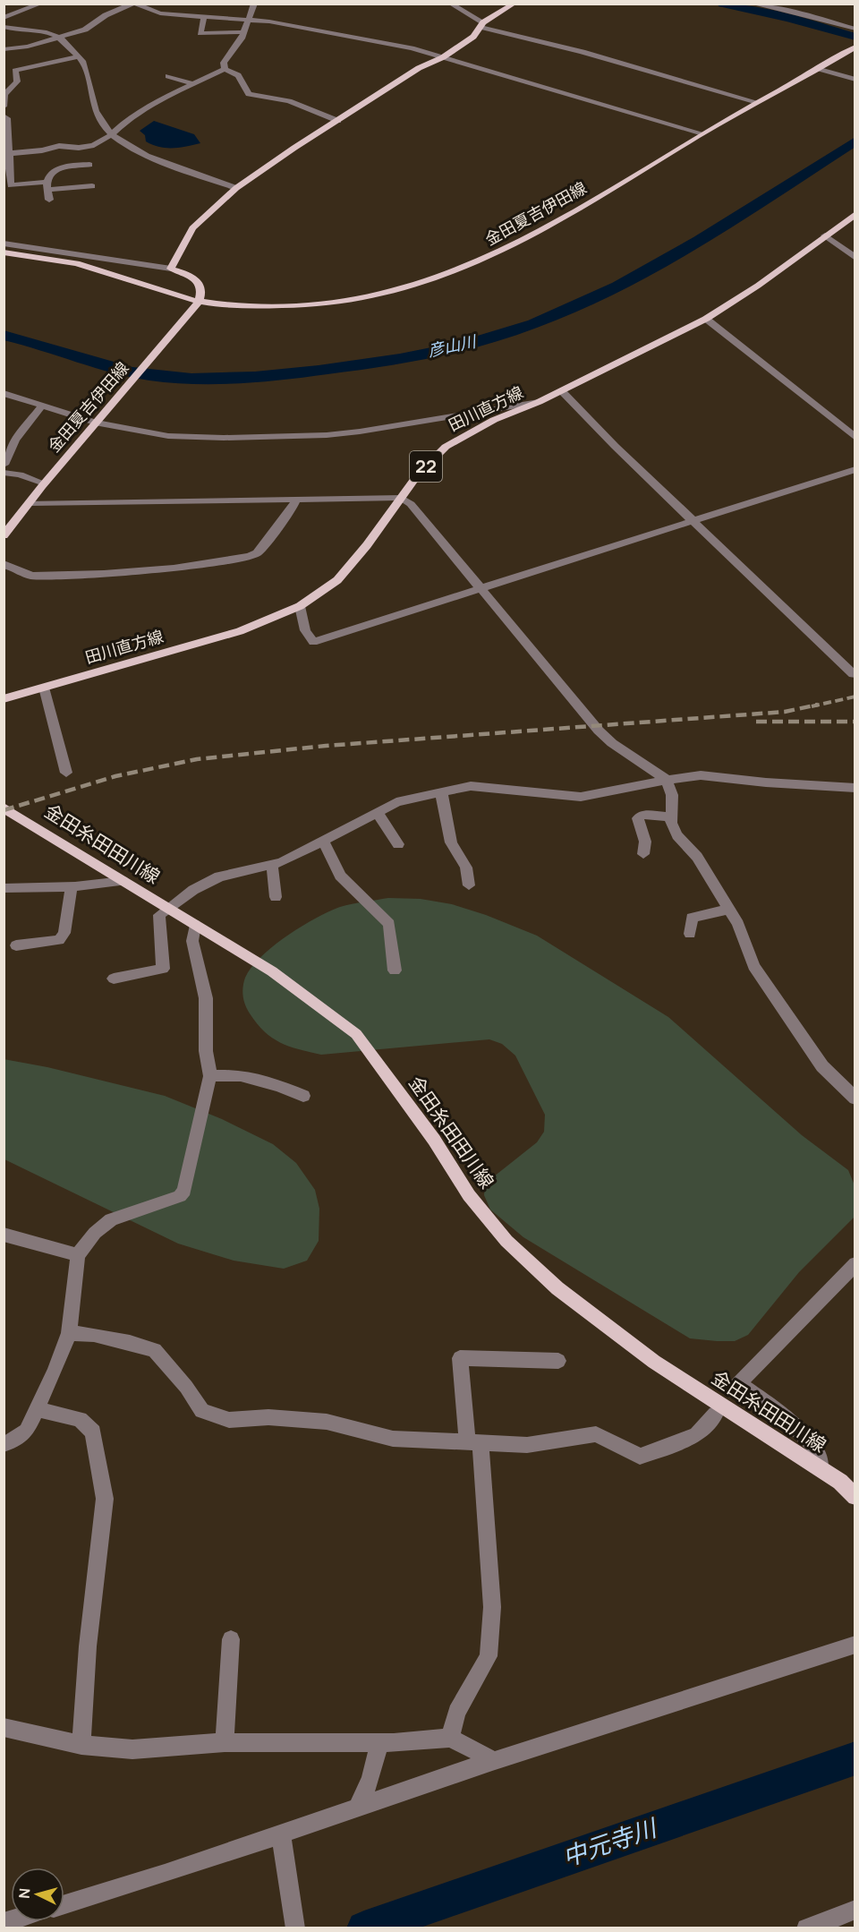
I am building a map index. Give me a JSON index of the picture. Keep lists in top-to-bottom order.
{
  "streets": {
    "main road": [
      "金田夏吉伊田線",
      "田川直方線",
      "22",
      "金田糸田田川線"
    ]
  },
  "water": ["彦山川", "中元寺川"],
  "north": "left"
}
